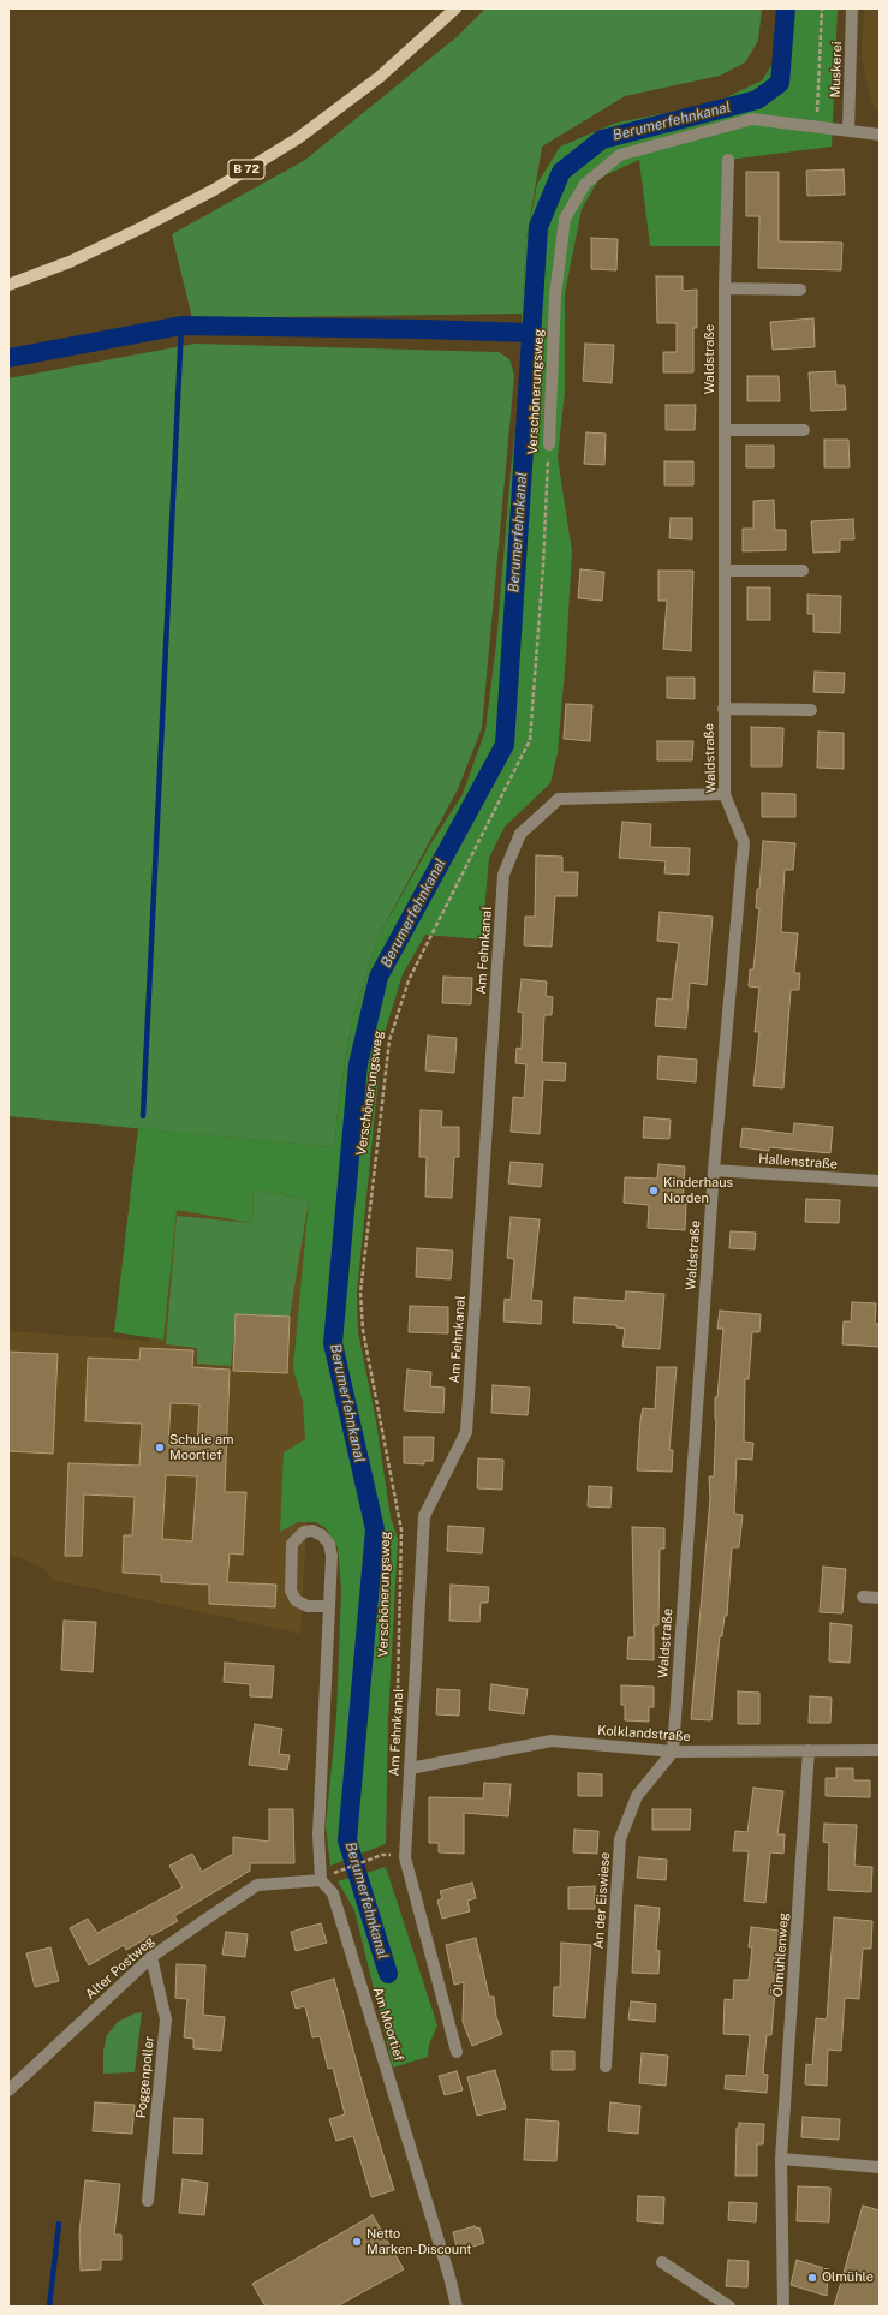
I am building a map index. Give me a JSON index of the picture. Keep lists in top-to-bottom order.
{
  "streets": {
    "main road": ["B 72"],
    "street": [
      "Muskerei",
      "Waldstraße",
      "Verschönerungsweg",
      "Am Fehnkanal",
      "Hallenstraße",
      "Kolklandstraße",
      "An der Eiswiese",
      "Ölmühlenweg",
      "Alter Postweg",
      "Am Moortief",
      "Poggenpoller"
    ]
  },
  "crossings": [
    ["Muskerei", "Verschönerungsweg"],
    ["Waldstraße", "Am Fehnkanal"],
    ["Waldstraße", "Hallenstraße"],
    ["Waldstraße", "Kolklandstraße"],
    ["Waldstraße", "An der Eiswiese"],
    ["Am Fehnkanal", "Kolklandstraße"],
    ["Kolklandstraße", "An der Eiswiese"],
    ["Kolklandstraße", "Ölmühlenweg"],
    ["Alter Postweg", "Am Moortief"],
    ["Alter Postweg", "Poggenpoller"]
  ],
  "water": ["Berumerfehnkanal"],
  "places": [
    "Kinderhaus Norden",
    "Schule am Moortief",
    "Netto Marken-Discount",
    "Ölmühle"
  ]
}
